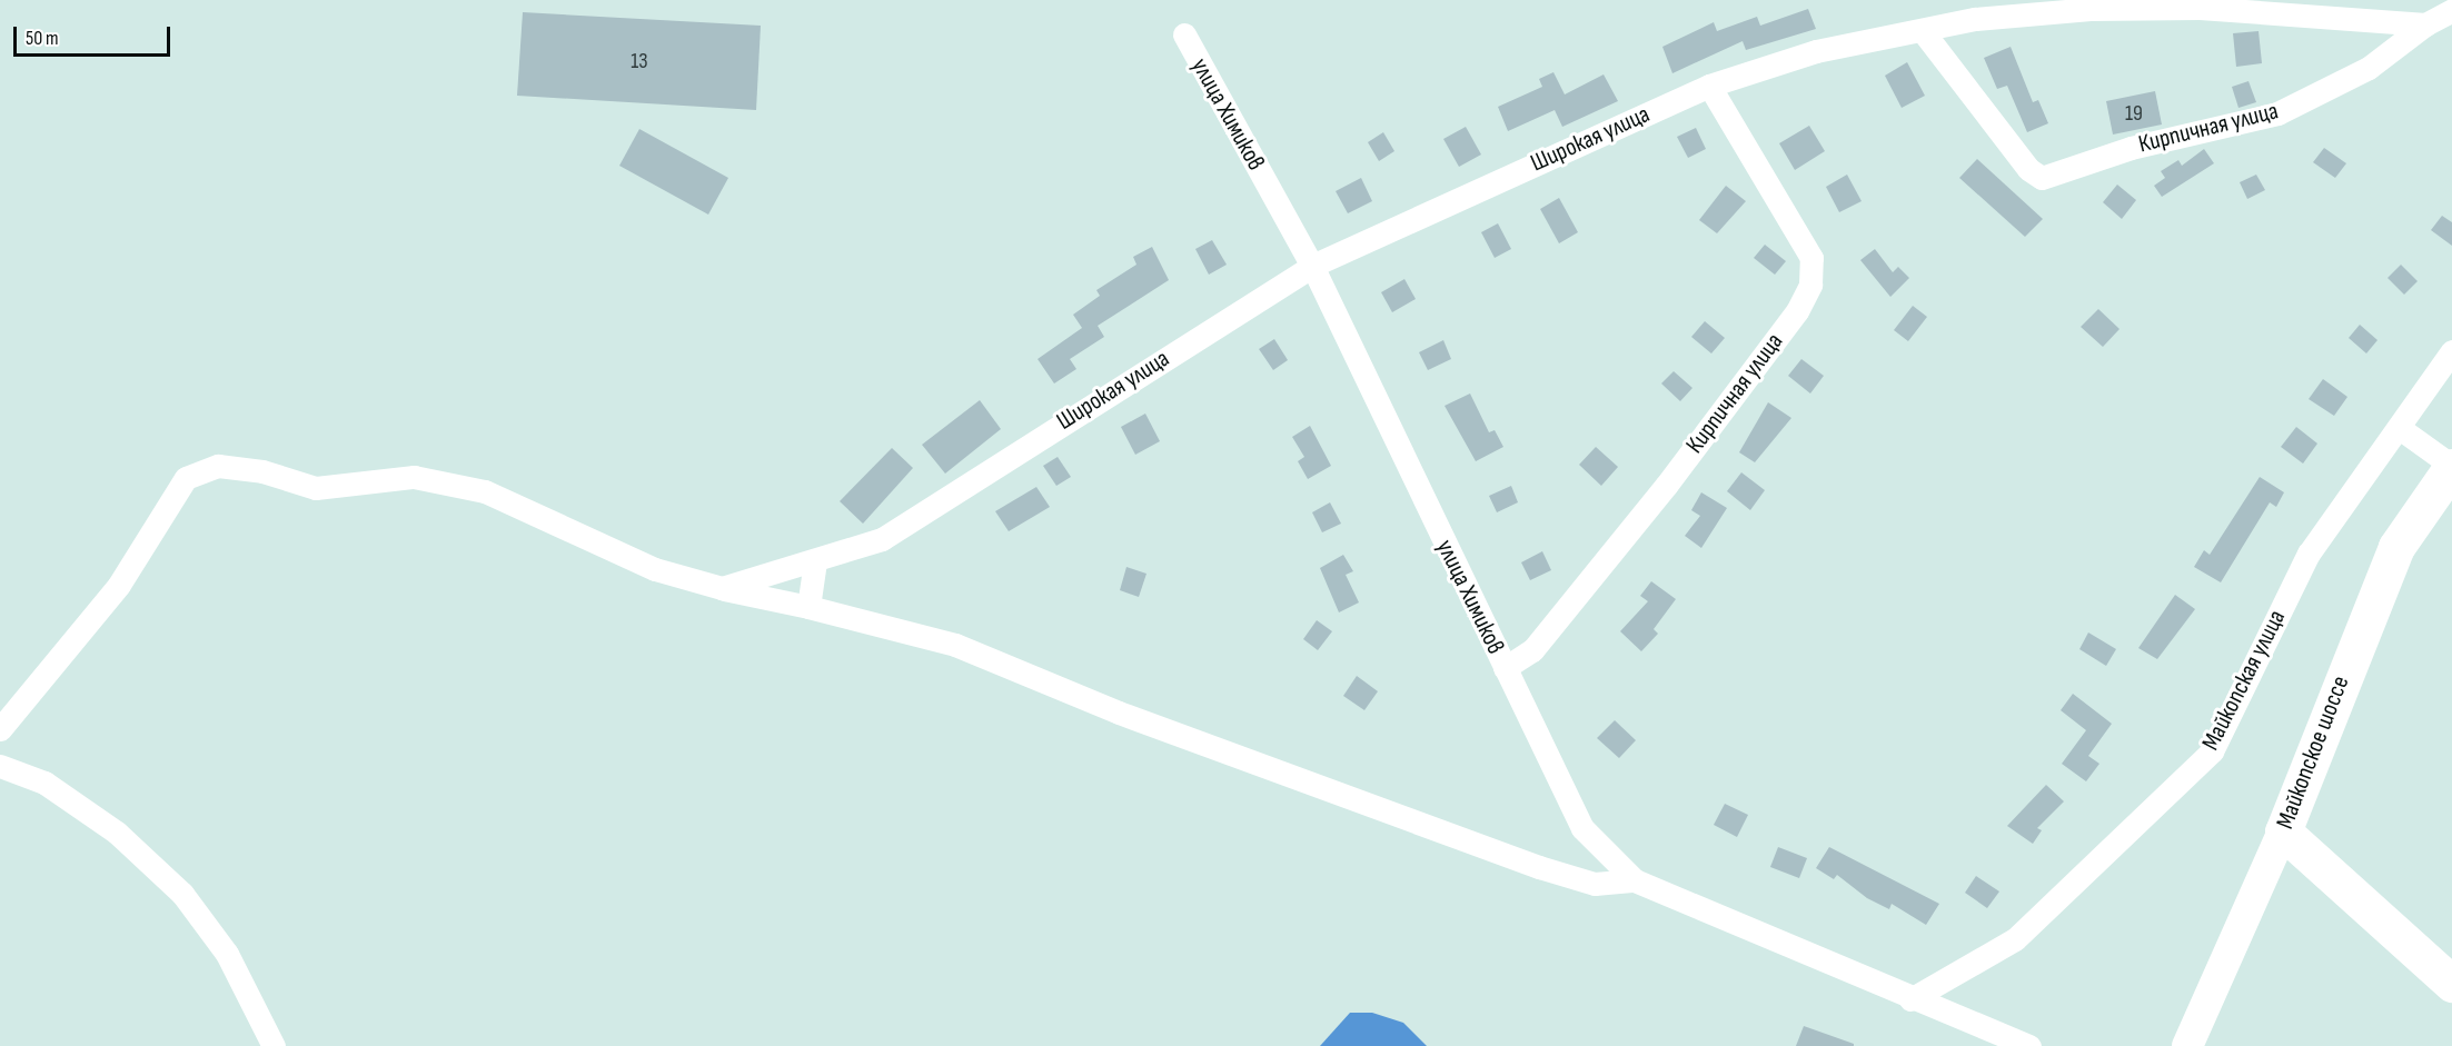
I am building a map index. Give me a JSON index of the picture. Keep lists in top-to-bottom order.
{
  "streets": {
    "main road": ["Майкопское шоссе"],
    "street": [
      "улица Химиков",
      "Кирпичная улица",
      "Широкая улица",
      "Майкопская улица"
    ]
  },
  "crossings": [
    ["улица Химиков", "Кирпичная улица"],
    ["улица Химиков", "Широкая улица"],
    ["улица Химиков", "Майкопская улица"],
    ["Кирпичная улица", "Широкая улица"]
  ],
  "house_numbers": ["13", "19"],
  "scale_bar": "50 m"
}
